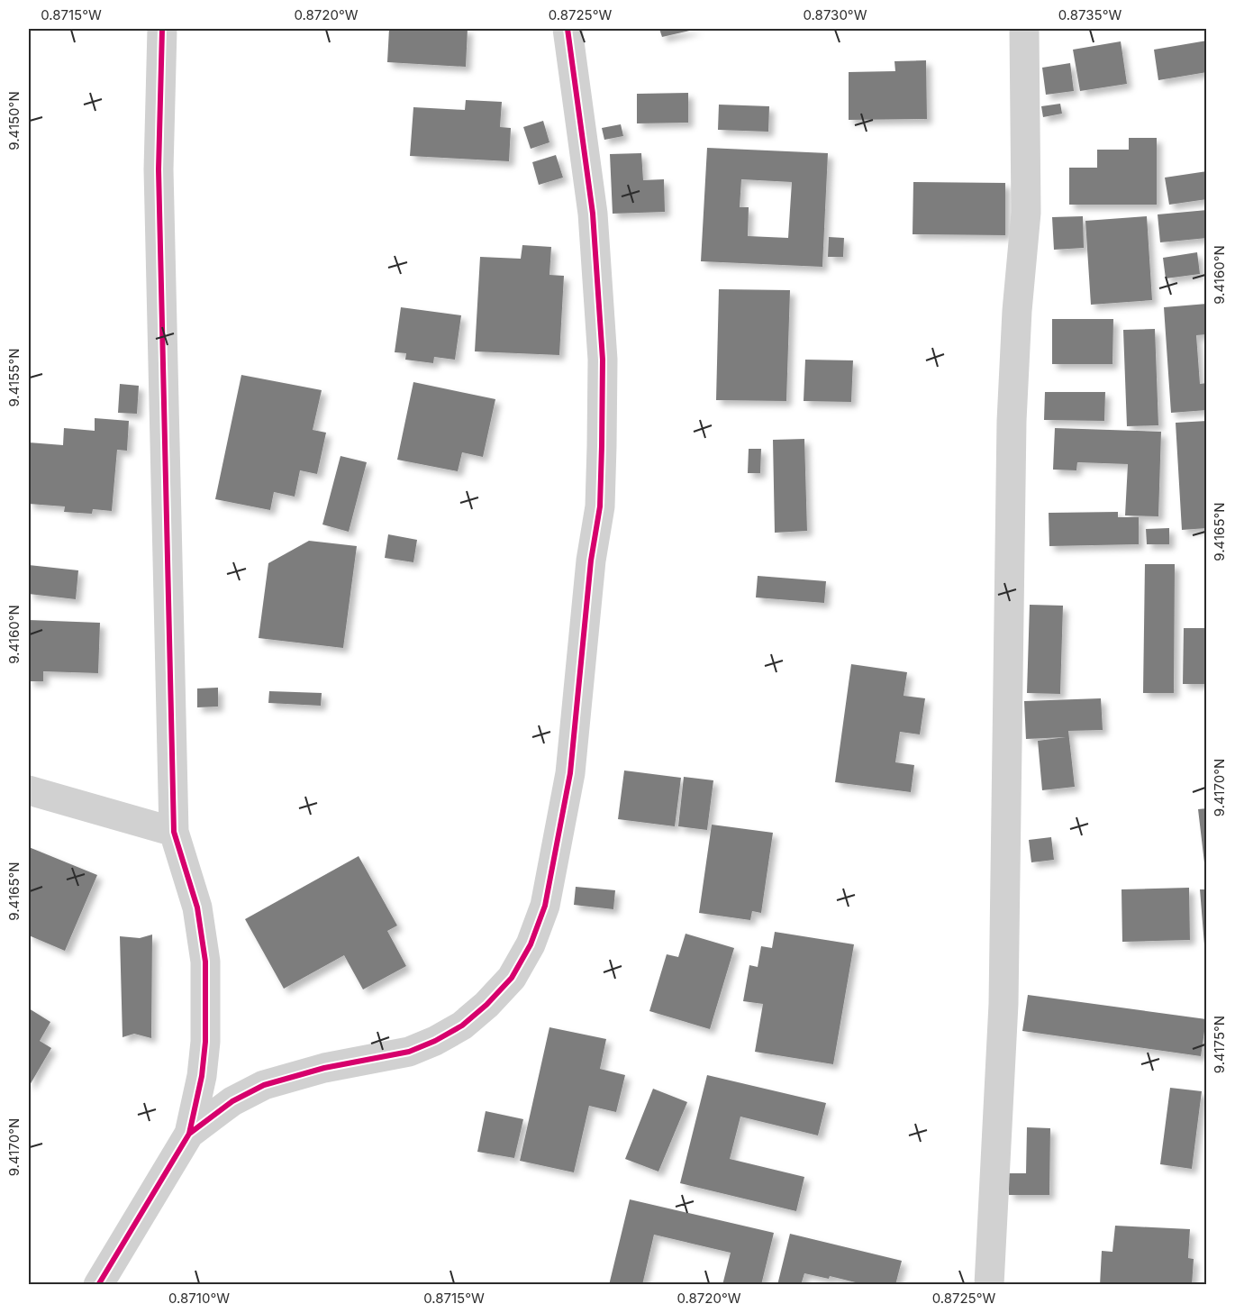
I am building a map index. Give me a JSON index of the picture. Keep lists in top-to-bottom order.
{
  "coordinates": [
    "0.8715°W",
    "0.8720°W",
    "0.8725°W",
    "0.8730°W",
    "0.8735°W",
    "9.4150°N",
    "9.4160°N",
    "9.4155°N",
    "9.4165°N",
    "9.4170°N",
    "9.4175°N",
    "0.8710°W"
  ]
}
